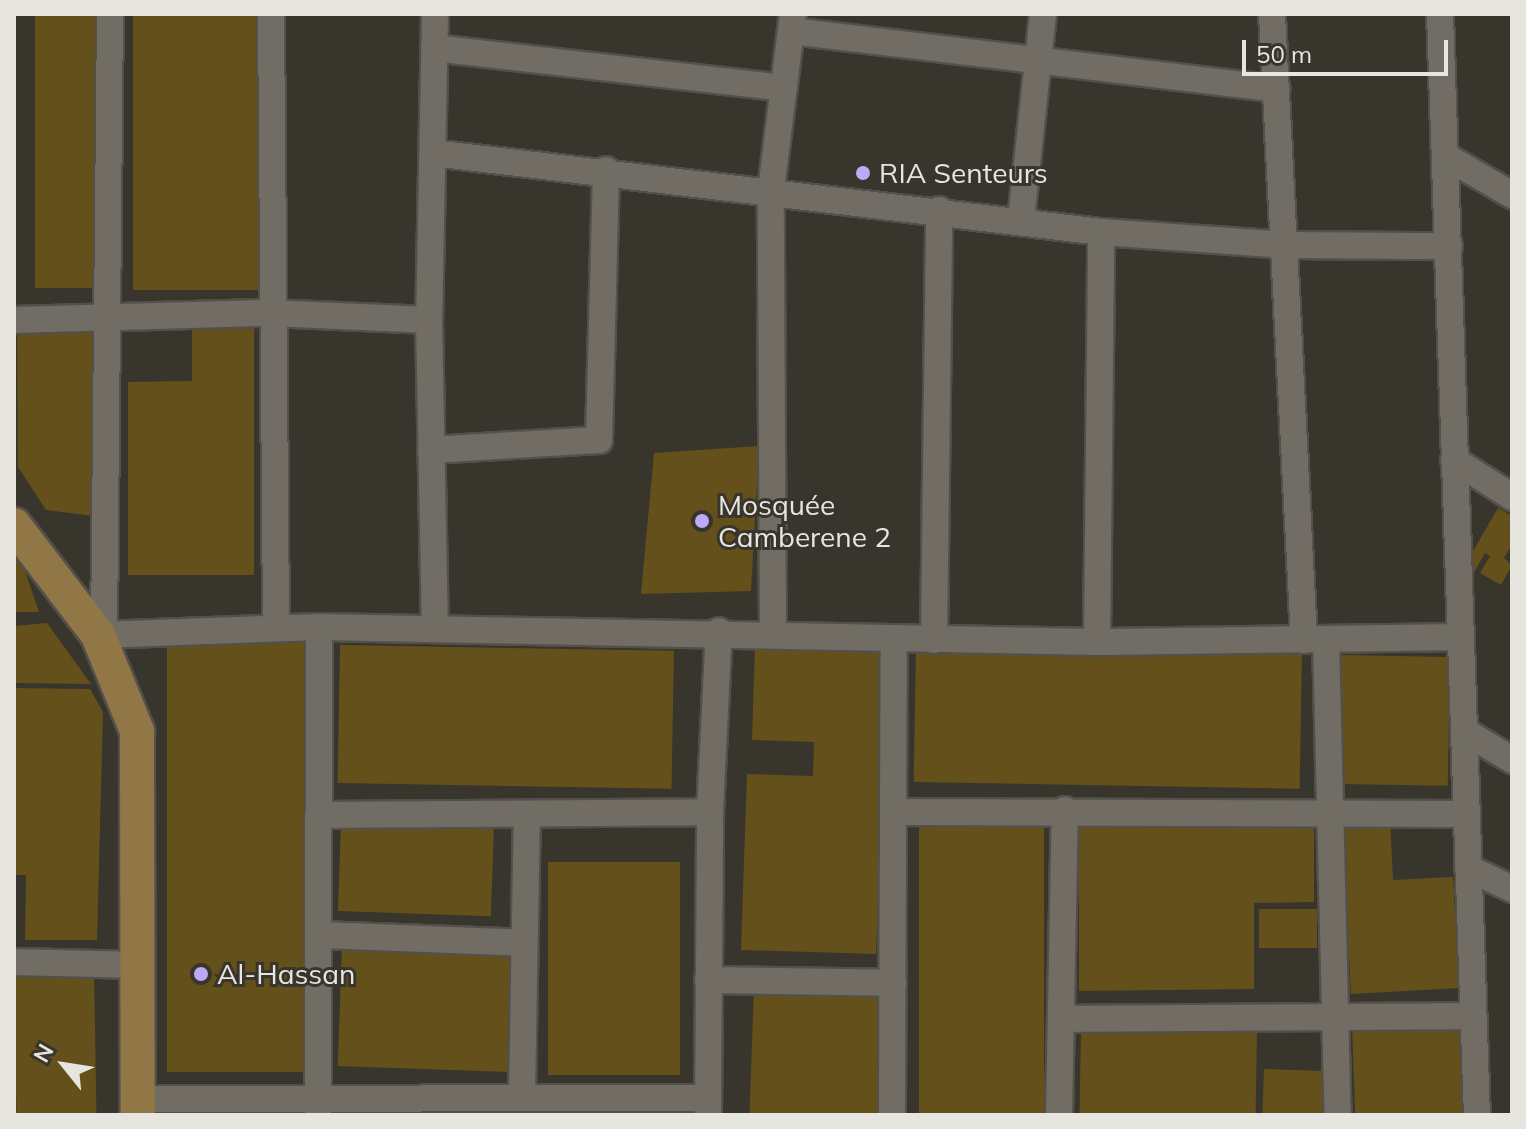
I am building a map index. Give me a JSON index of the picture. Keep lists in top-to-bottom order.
{
  "places": ["RIA Senteurs", "Mosquée Camberene 2", "Al-Hassan"],
  "scale_bar": "50 m",
  "north": "top left"
}
